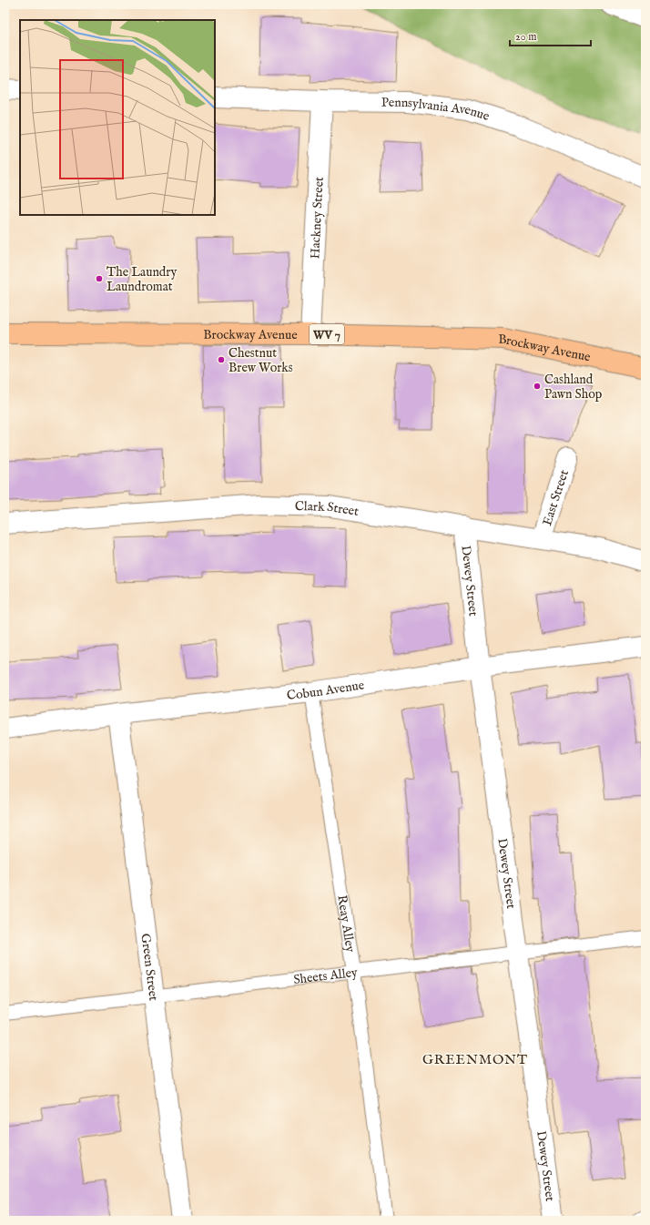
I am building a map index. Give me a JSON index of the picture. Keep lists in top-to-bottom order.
{
  "streets": {
    "main road": ["Brockway Avenue", "WV 7"],
    "street": [
      "Pennsylvania Avenue",
      "Hackney Street",
      "East Street",
      "Clark Street",
      "Dewey Street",
      "Cobun Avenue",
      "Green Street"
    ],
    "lane": ["Reay Alley", "Sheets Alley"]
  },
  "crossings": [
    ["Pennsylvania Avenue", "Hackney Street"],
    ["Hackney Street", "Brockway Avenue"],
    ["East Street", "Clark Street"],
    ["Clark Street", "Dewey Street"],
    ["Dewey Street", "Cobun Avenue"],
    ["Dewey Street", "Sheets Alley"],
    ["Cobun Avenue", "Reay Alley"],
    ["Cobun Avenue", "Green Street"],
    ["Reay Alley", "Sheets Alley"],
    ["Green Street", "Sheets Alley"]
  ],
  "districts": ["GREENMONT"],
  "places": ["The Laundry Laundromat", "Chestnut Brew Works", "Cashland Pawn Shop"],
  "scale_bar": "20 m"
}
